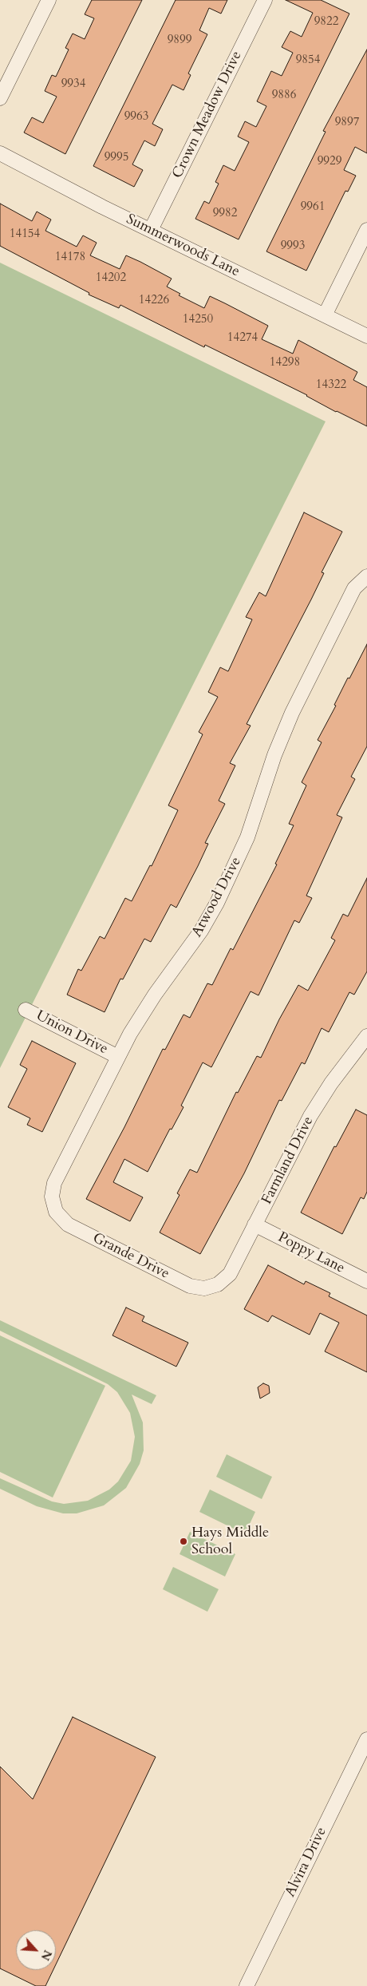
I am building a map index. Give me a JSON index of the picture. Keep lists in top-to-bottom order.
{
  "streets": {
    "street": [
      "Crown Meadow Drive",
      "Summerwoods Lane",
      "Atwood Drive",
      "Union Drive",
      "Farmland Drive",
      "Poppy Lane",
      "Grande Drive",
      "Alvira Drive"
    ]
  },
  "crossings": [
    ["Crown Meadow Drive", "Summerwoods Lane"],
    ["Atwood Drive", "Union Drive"],
    ["Atwood Drive", "Grande Drive"],
    ["Farmland Drive", "Poppy Lane"],
    ["Farmland Drive", "Grande Drive"]
  ],
  "places": ["Hays Middle School"],
  "house_numbers": [
    "9822",
    "9899",
    "9854",
    "9934",
    "9886",
    "9963",
    "9897",
    "9995",
    "9929",
    "9961",
    "9982",
    "14154",
    "9993",
    "14178",
    "14202",
    "14226",
    "14250",
    "14274",
    "14298",
    "14322"
  ],
  "north": "bottom right"
}
